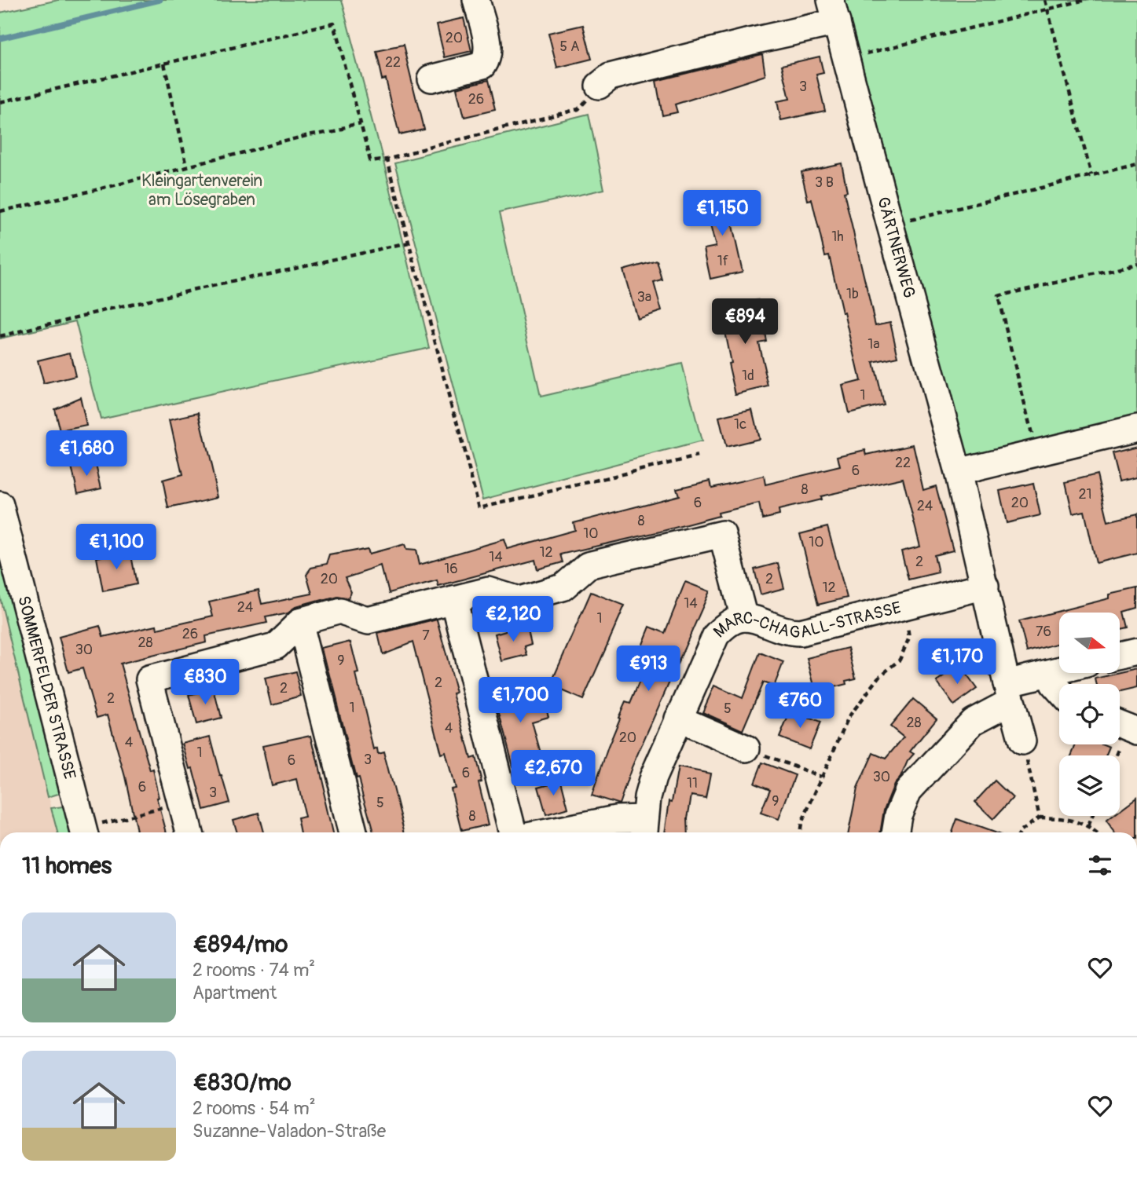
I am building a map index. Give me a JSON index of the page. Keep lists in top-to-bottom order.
{
  "streets": {
    "street": ["GÄRTNERWEG", "MARC-CHAGALL-STRASSE", "SOMMERFELDER STRASSE"]
  },
  "crossings": [
    ["GÄRTNERWEG", "MARC-CHAGALL-STRASSE"]
  ],
  "parks": ["Kleingartenverein am Lösegraben"],
  "house_numbers": [
    "20",
    "5 A",
    "22",
    "3",
    "26",
    "3 B",
    "1h",
    "1f",
    "1b",
    "3a",
    "1a",
    "1d",
    "1",
    "1c",
    "22",
    "6",
    "8",
    "21",
    "6",
    "20",
    "24",
    "8",
    "10",
    "10",
    "12",
    "14",
    "2",
    "16",
    "20",
    "2",
    "12",
    "14",
    "24",
    "1",
    "76",
    "26",
    "7",
    "28",
    "30",
    "9",
    "2",
    "2",
    "2",
    "1",
    "5",
    "28",
    "4",
    "20",
    "4",
    "1",
    "3",
    "6",
    "6",
    "30",
    "11",
    "6",
    "3",
    "9",
    "5",
    "8"
  ],
  "north": "right",
  "page": {
    "price": [
      "€1,150",
      "€894",
      "€1,680",
      "€1,100",
      "€2,120",
      "€1,170",
      "€913",
      "€830",
      "€1,700",
      "€760",
      "€2,670"
    ],
    "heading": "11 homes",
    "list": [
      {
        "name": "€894/mo",
        "note": "2 rooms · 74 m² · Apartment"
      },
      {
        "name": "€830/mo",
        "note": "2 rooms · 54 m² · Suzanne-Valadon-Straße"
      }
    ]
  }
}
